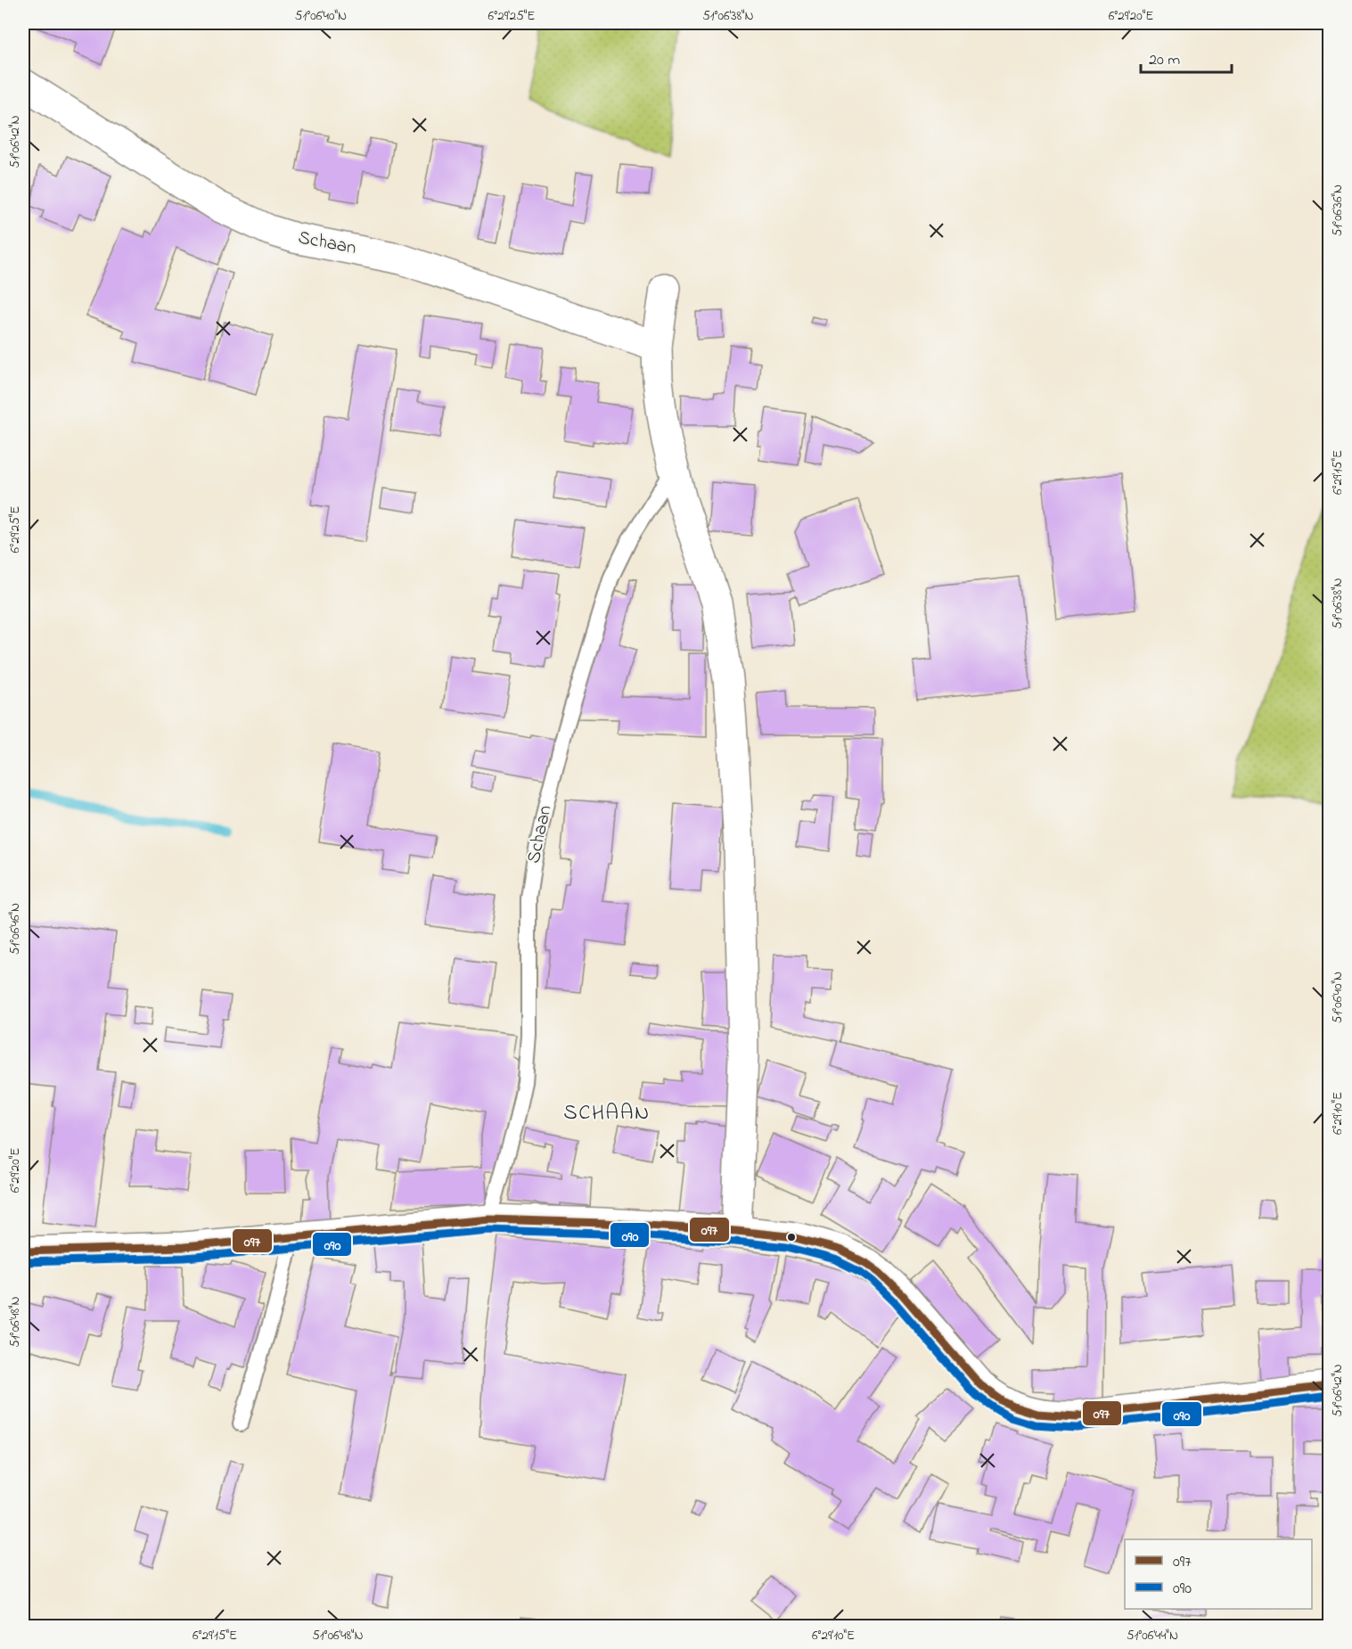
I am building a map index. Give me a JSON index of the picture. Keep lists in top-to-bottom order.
{
  "streets": {
    "street": ["Schaan"]
  },
  "districts": ["SCHAAN"],
  "lines": ["transit line 097", "transit line 090"],
  "legend": ["097", "090"],
  "scale_bar": "20 m",
  "coordinates": [
    "51°06'40\"N",
    "6°29'25\"E",
    "51°06'38\"N",
    "6°29'20\"E",
    "51°06'42\"N",
    "51°06'36\"N",
    "6°29'15\"E",
    "51°06'46\"N",
    "6°29'10\"E",
    "51°06'48\"N",
    "51°06'44\"N"
  ]
}
